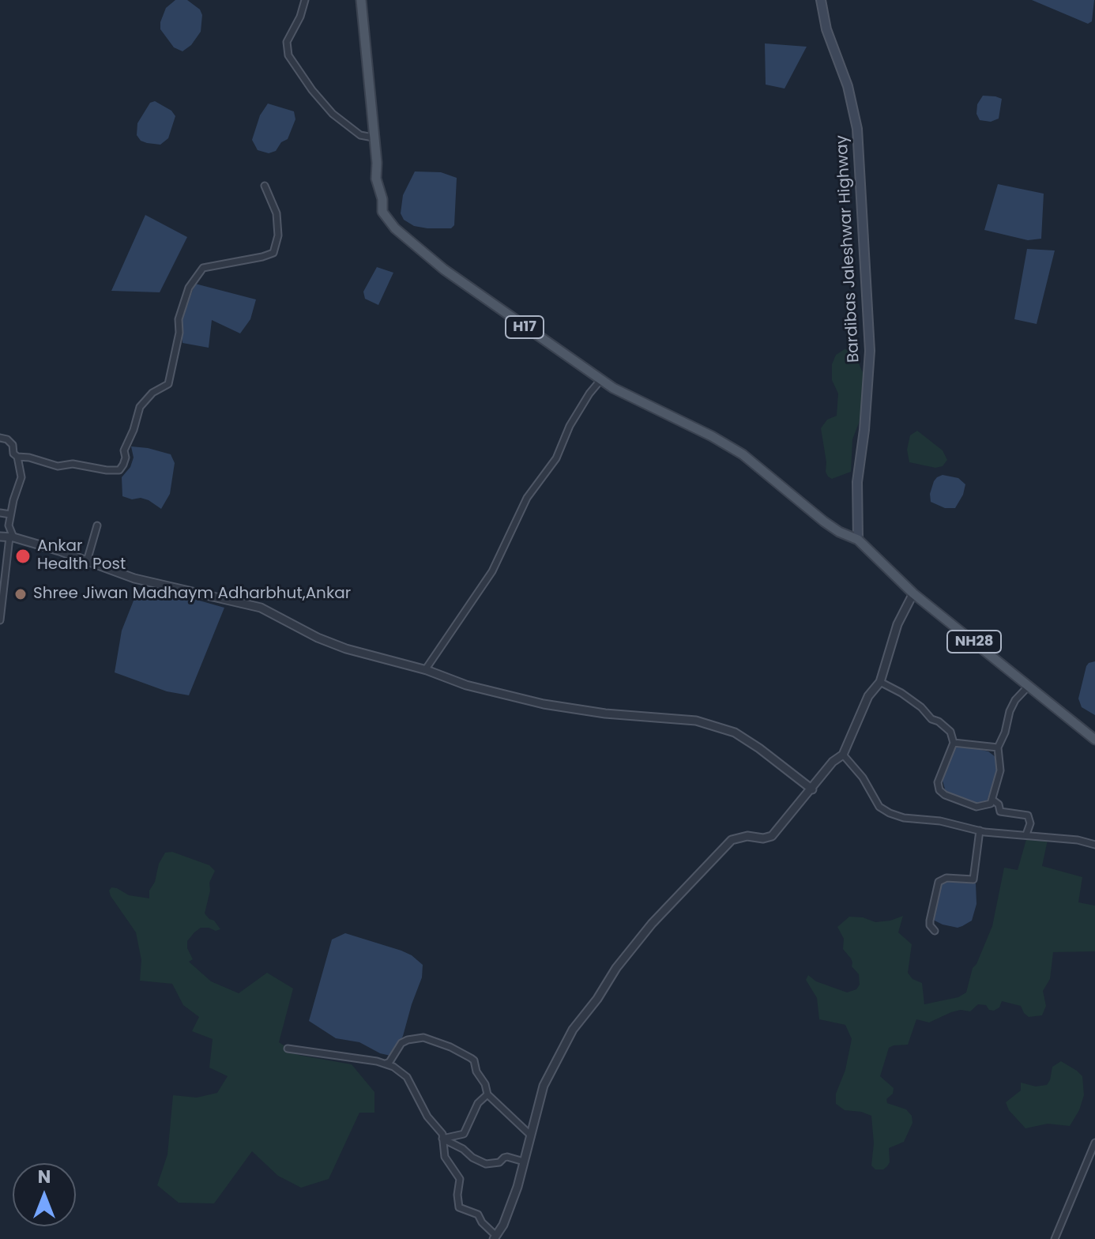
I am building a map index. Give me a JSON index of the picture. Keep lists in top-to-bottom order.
{
  "streets": {
    "main road": ["Bardibas Jaleshwar Highway", "H17", "NH28"]
  },
  "crossings": [
    ["Bardibas Jaleshwar Highway", "H17"],
    ["Bardibas Jaleshwar Highway", "NH28"],
    ["H17", "NH28"]
  ],
  "places": ["Ankar Health Post", "Shree Jiwan Madhaym Adharbhut,Ankar"],
  "north": "top"
}
